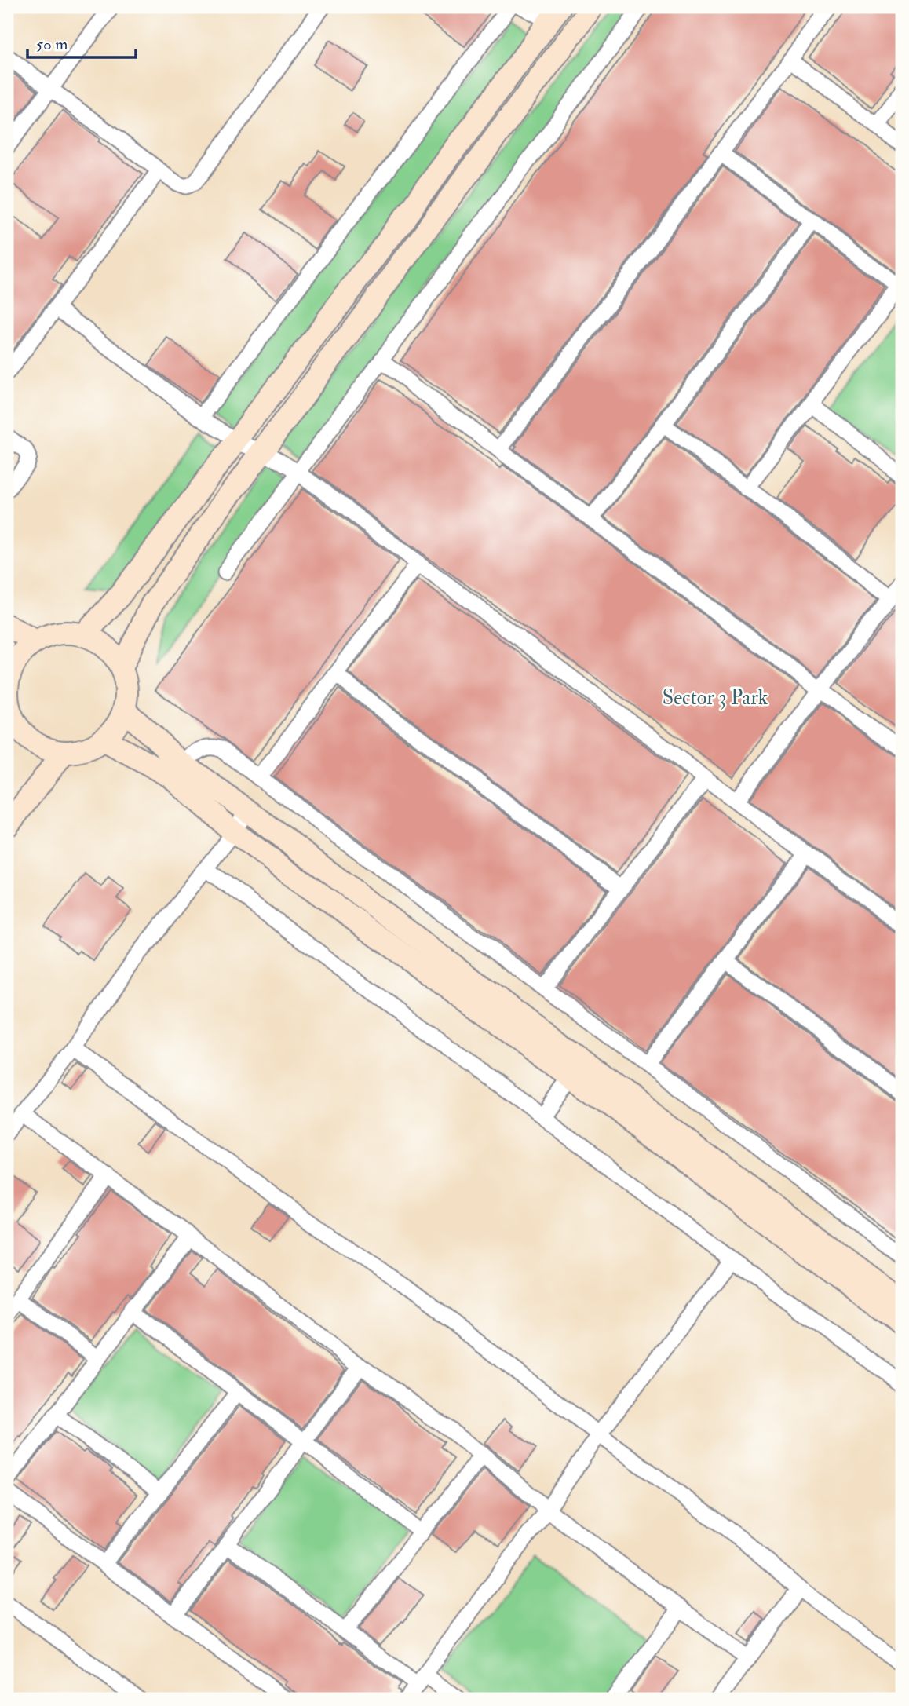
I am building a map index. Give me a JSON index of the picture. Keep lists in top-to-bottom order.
{
  "parks": ["Sector 3 Park"],
  "scale_bar": "50 m"
}
